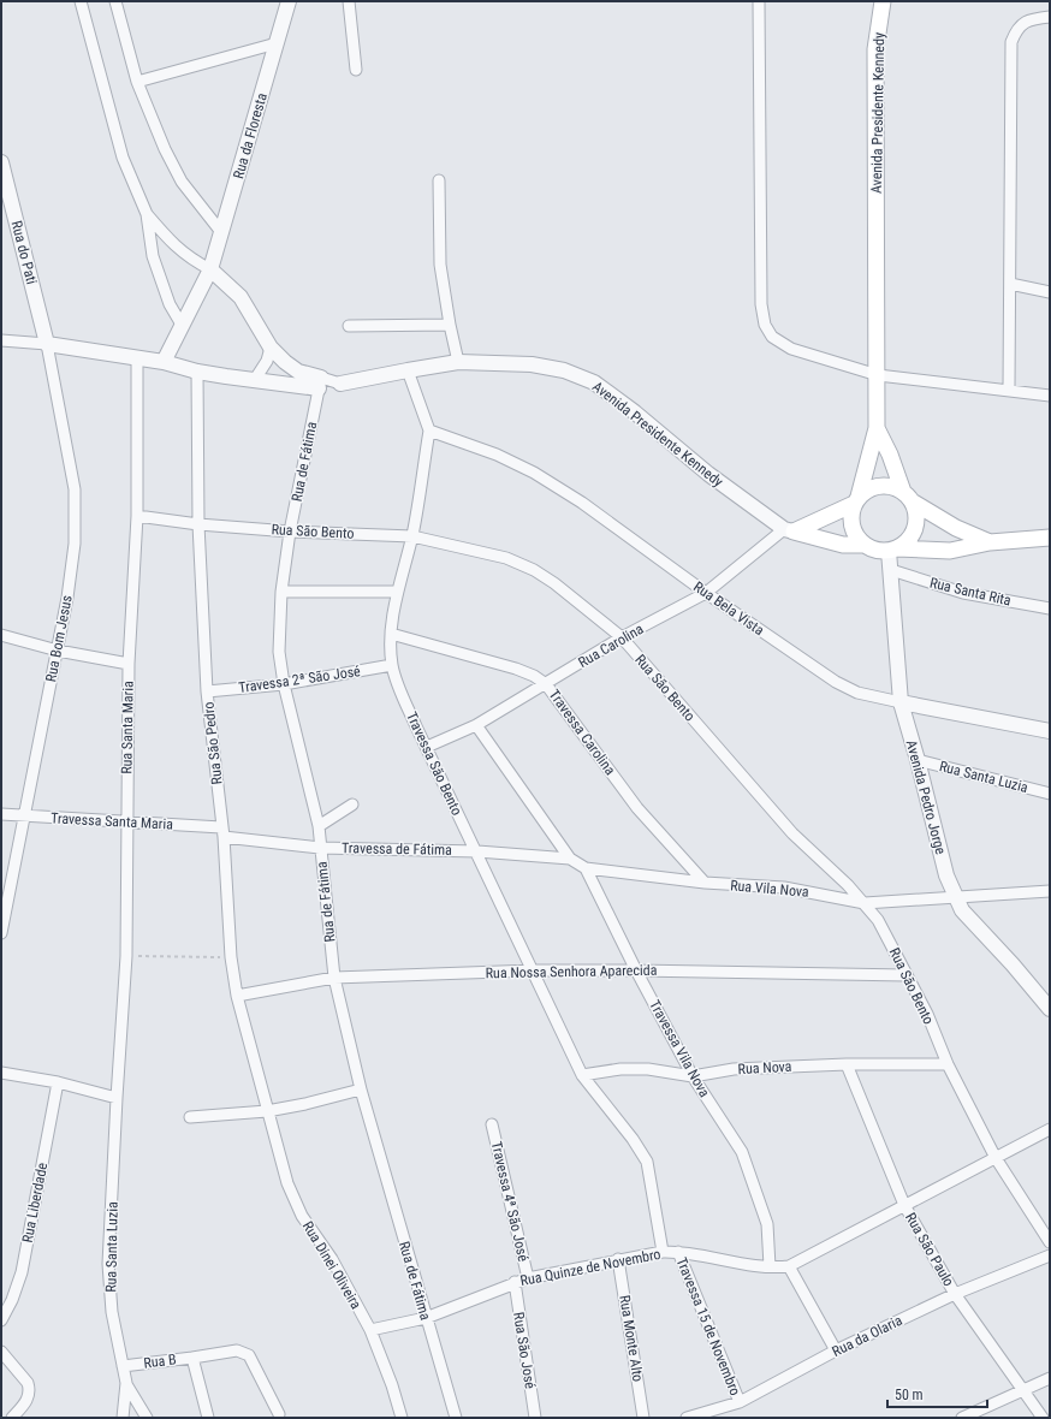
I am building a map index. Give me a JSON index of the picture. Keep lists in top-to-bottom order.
{
  "streets": {
    "main road": ["Avenida Presidente Kennedy"],
    "street": [
      "Rua da Floresta",
      "Rua do Pati",
      "Rua de Fátima",
      "Rua São Bento",
      "Rua Santa Rita",
      "Rua Bela Vista",
      "Rua Bom Jesus",
      "Rua Carolina",
      "Travessa 2ª São José",
      "Rua Santa Maria",
      "Travessa Carolina",
      "Rua São Pedro",
      "Travessa São Bento",
      "Rua Santa Luzia",
      "Avenida Pedro Jorge",
      "Travessa Santa Maria",
      "Travessa de Fátima",
      "Rua Vila Nova",
      "Rua Nossa Senhora Aparecida",
      "Travessa Vila Nova",
      "Rua Nova",
      "Travessa 4ª São José",
      "Rua Liberdade",
      "Rua São Paulo",
      "Rua Dinei Oliveira",
      "Rua Quinze de Novembro",
      "Travessa 15 de Novembro",
      "Rua da Olaria",
      "Rua Monte Alto",
      "Rua São José",
      "Rua B"
    ]
  },
  "crossings": [
    ["Avenida Presidente Kennedy", "Rua de Fátima"],
    ["Avenida Presidente Kennedy", "Rua Carolina"],
    ["Avenida Presidente Kennedy", "Avenida Pedro Jorge"],
    ["Rua do Pati", "Rua Bom Jesus"],
    ["Rua de Fátima", "Rua São Bento"],
    ["Rua de Fátima", "Travessa 2ª São José"],
    ["Rua de Fátima", "Travessa de Fátima"],
    ["Rua de Fátima", "Rua Nossa Senhora Aparecida"],
    ["Rua de Fátima", "Rua Quinze de Novembro"],
    ["Rua São Bento", "Rua Carolina"],
    ["Rua São Bento", "Rua Santa Maria"],
    ["Rua São Bento", "Rua São Pedro"],
    ["Rua São Bento", "Travessa São Bento"],
    ["Rua São Bento", "Rua Vila Nova"],
    ["Rua São Bento", "Rua Nossa Senhora Aparecida"],
    ["Rua São Bento", "Rua Nova"],
    ["Rua Santa Rita", "Avenida Pedro Jorge"],
    ["Rua Bela Vista", "Rua Carolina"],
    ["Rua Bela Vista", "Travessa São Bento"],
    ["Rua Bela Vista", "Avenida Pedro Jorge"],
    ["Rua Bom Jesus", "Travessa Santa Maria"],
    ["Rua Carolina", "Travessa Carolina"],
    ["Rua Carolina", "Travessa São Bento"],
    ["Travessa 2ª São José", "Rua São Pedro"],
    ["Travessa 2ª São José", "Travessa São Bento"],
    ["Rua Santa Maria", "Rua Santa Luzia"],
    ["Rua Santa Maria", "Travessa Santa Maria"],
    ["Travessa Carolina", "Travessa São Bento"],
    ["Travessa Carolina", "Rua Vila Nova"],
    ["Rua São Pedro", "Travessa Santa Maria"],
    ["Rua São Pedro", "Travessa de Fátima"],
    ["Rua São Pedro", "Rua Nossa Senhora Aparecida"],
    ["Rua São Pedro", "Rua Dinei Oliveira"],
    ["Travessa São Bento", "Travessa de Fátima"],
    ["Travessa São Bento", "Rua Nossa Senhora Aparecida"],
    ["Travessa São Bento", "Rua Nova"],
    ["Travessa São Bento", "Travessa 15 de Novembro"],
    ["Rua Santa Luzia", "Avenida Pedro Jorge"],
    ["Rua Santa Luzia", "Rua B"],
    ["Avenida Pedro Jorge", "Rua Vila Nova"],
    ["Travessa Santa Maria", "Travessa de Fátima"],
    ["Rua Vila Nova", "Travessa Vila Nova"],
    ["Rua Nossa Senhora Aparecida", "Travessa Vila Nova"],
    ["Travessa Vila Nova", "Rua Nova"],
    ["Travessa Vila Nova", "Rua Quinze de Novembro"],
    ["Rua Nova", "Rua São Paulo"],
    ["Rua Nova", "Travessa 15 de Novembro"],
    ["Travessa 4ª São José", "Rua Quinze de Novembro"],
    ["Rua São Paulo", "Rua da Olaria"],
    ["Rua Dinei Oliveira", "Rua Quinze de Novembro"],
    ["Rua Quinze de Novembro", "Travessa 15 de Novembro"],
    ["Rua Quinze de Novembro", "Rua Monte Alto"],
    ["Rua Quinze de Novembro", "Rua São José"],
    ["Travessa 15 de Novembro", "Rua da Olaria"]
  ],
  "scale_bar": "50 m"
}
